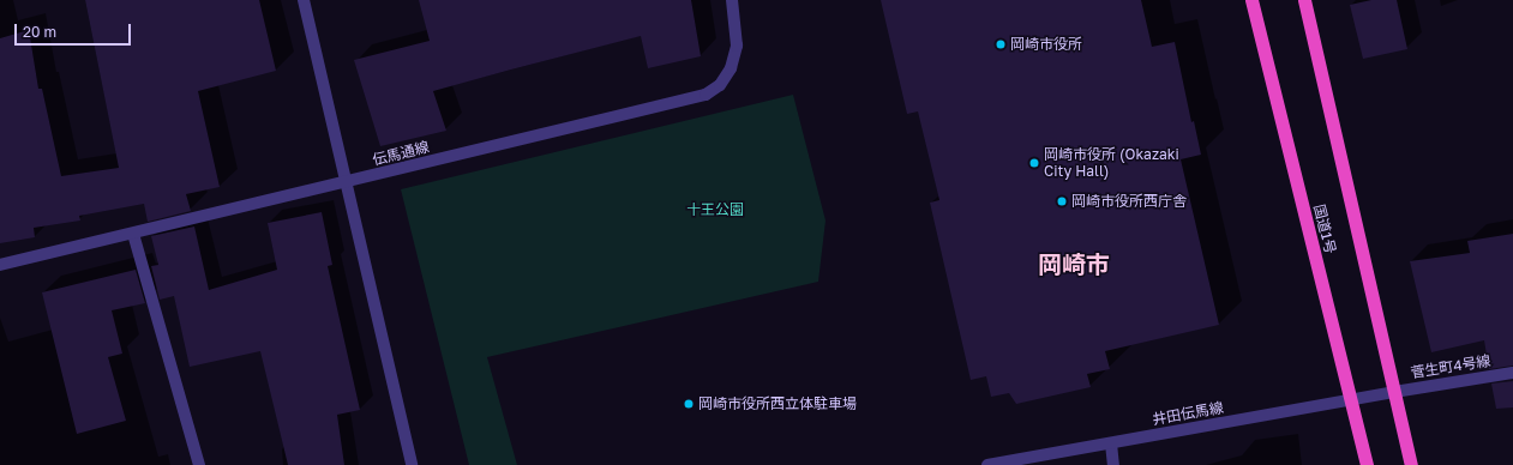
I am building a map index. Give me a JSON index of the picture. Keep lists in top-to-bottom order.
{
  "streets": {
    "highway": ["国道1号"],
    "street": ["伝馬通線", "菅生町4号線", "井田伝馬線"]
  },
  "crossings": [
    ["国道1号", "井田伝馬線"],
    ["菅生町4号線", "井田伝馬線"]
  ],
  "districts": ["岡崎市"],
  "parks": ["十王公園"],
  "places": [
    "岡崎市役所",
    "岡崎市役所 (Okazaki City Hall)",
    "岡崎市役所西庁舎",
    "岡崎市役所西立体駐車場"
  ],
  "scale_bar": "20 m"
}
